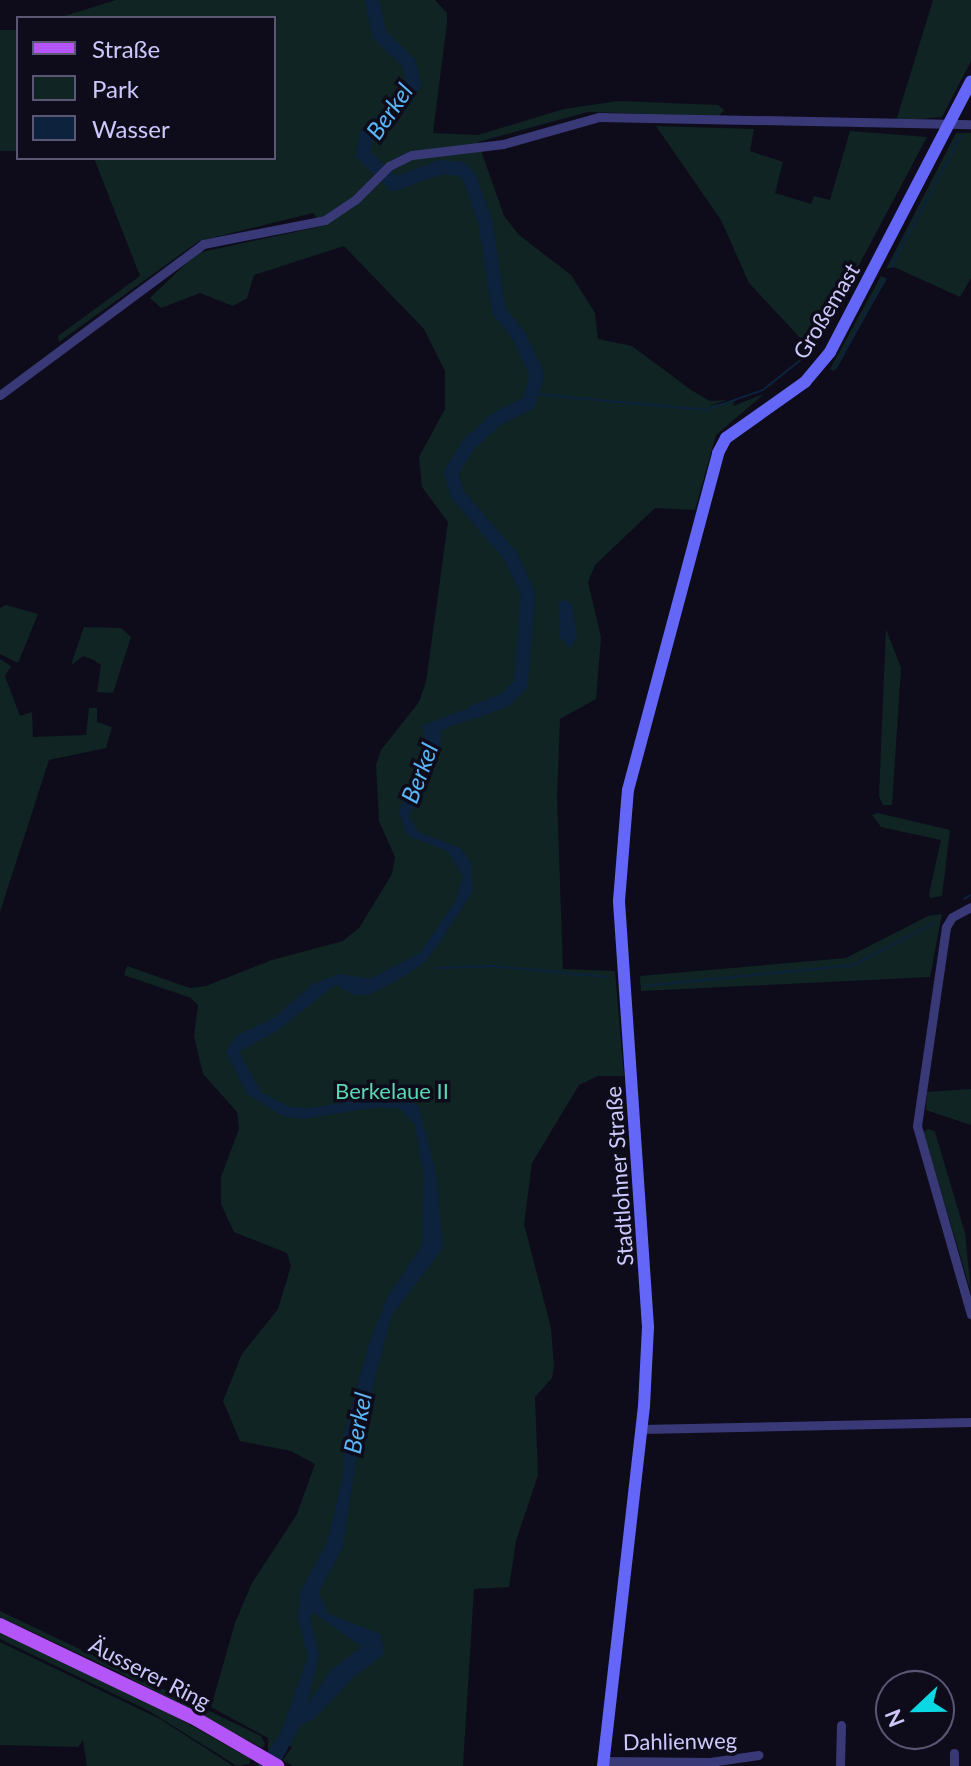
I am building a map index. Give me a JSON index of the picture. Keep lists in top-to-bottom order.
{
  "streets": {
    "main road": ["Äusserer Ring"],
    "street": ["Großemast", "Stadtlohner Straße", "Dahlienweg"]
  },
  "crossings": [
    ["Großemast", "Stadtlohner Straße"],
    ["Stadtlohner Straße", "Dahlienweg"]
  ],
  "water": ["Berkel"],
  "parks": ["Berkelaue II"],
  "legend": ["Straße", "Park", "Wasser"],
  "north": "left"
}
